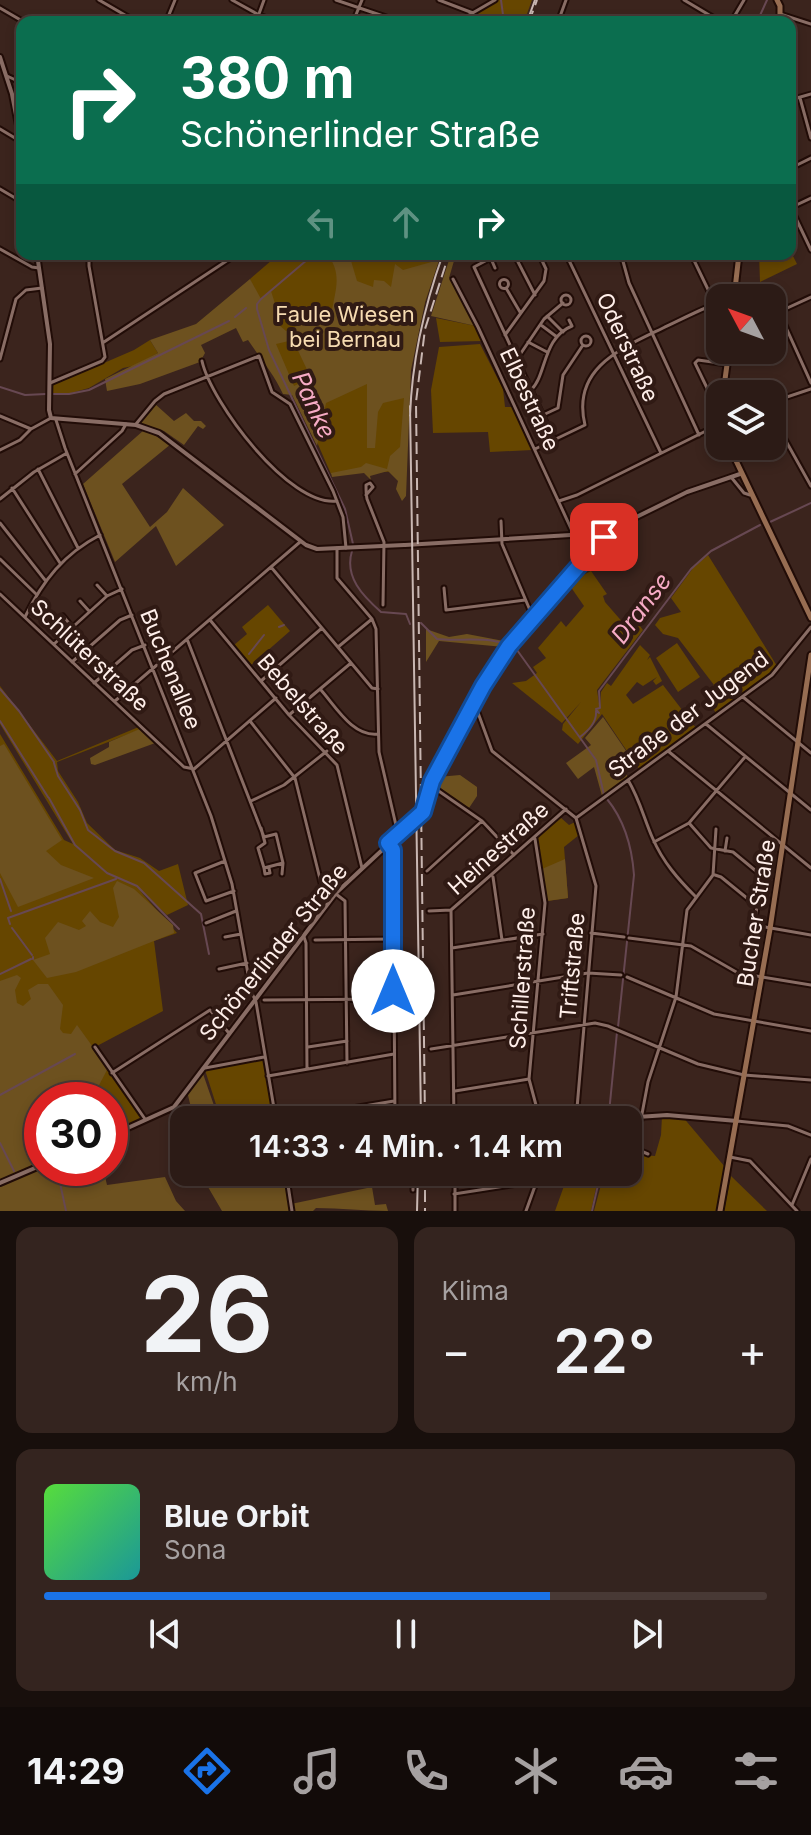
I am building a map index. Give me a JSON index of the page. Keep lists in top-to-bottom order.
{
  "streets": {
    "main road": ["Bucher Straße"],
    "street": [
      "Oderstraße",
      "Elbestraße",
      "Schlüterstraße",
      "Buchenallee",
      "Bebelstraße",
      "Straße der Jugend",
      "Heinestraße",
      "Schönerlinder Straße",
      "Triftstraße",
      "Schillerstraße"
    ]
  },
  "crossings": [
    ["Schlüterstraße", "Buchenallee"],
    ["Buchenallee", "Schönerlinder Straße"],
    ["Bebelstraße", "Schönerlinder Straße"],
    ["Straße der Jugend", "Triftstraße"],
    ["Heinestraße", "Schillerstraße"]
  ],
  "water": ["Panke", "Dranse"],
  "parks": ["Faule Wiesen bei Bernau"],
  "north": "top left",
  "page": {
    "turn": ["380 m", "Schönerlinder Straße"],
    "limit": "30",
    "trip": "14:33 · 4 Min. · 1.4 km",
    "tile": [
      ["26", "km/h"],
      "Klima"
    ],
    "heat": ["−", "22°", "+"],
    "song": ["Blue Orbit", "Sona"],
    "tabs": "14:29"
  }
}
